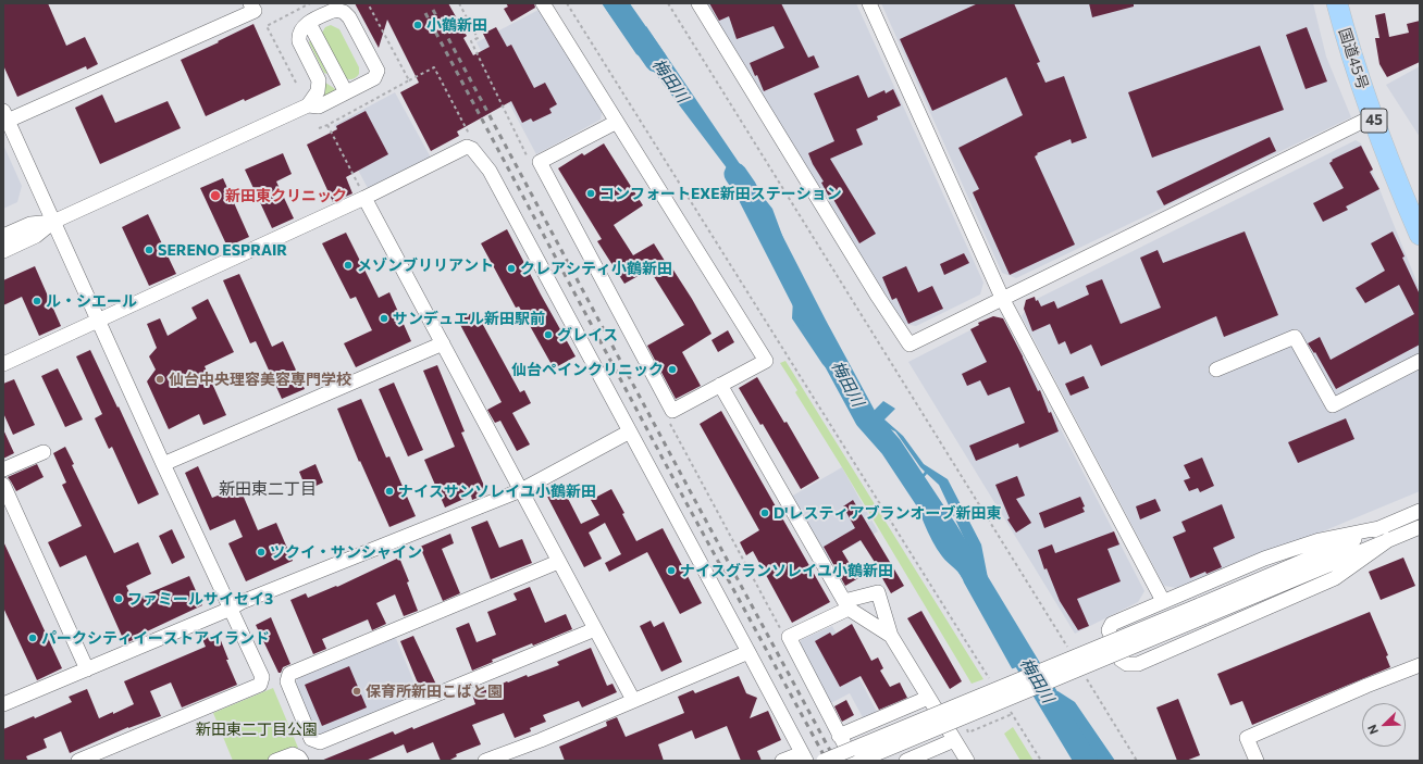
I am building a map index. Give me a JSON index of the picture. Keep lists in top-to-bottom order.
{
  "streets": {
    "highway": ["国道45号", "45"]
  },
  "districts": ["新田東二丁目"],
  "water": ["梅田川"],
  "parks": ["新田東二丁目公園"],
  "places": [
    "小鶴新田",
    "コンフォートEXE新田ステーション",
    "新田東クリニック",
    "SERENO ESPRAIR",
    "メゾンブリリアント",
    "クレアシティ小鶴新田",
    "ル・シエール",
    "サンデュエル新田駅前",
    "グレイス",
    "仙台ペインクリニック",
    "仙台中央理容美容専門学校",
    "ナイスサンソレイユ小鶴新田",
    "D'レスティアブランオーブ新田東",
    "ツクイ・サンシャイン",
    "ナイスグランソレイユ小鶴新田",
    "ファミールサイセイ3",
    "パークシティイーストアイランド",
    "保育所新田こばと園"
  ],
  "north": "bottom left"
}
